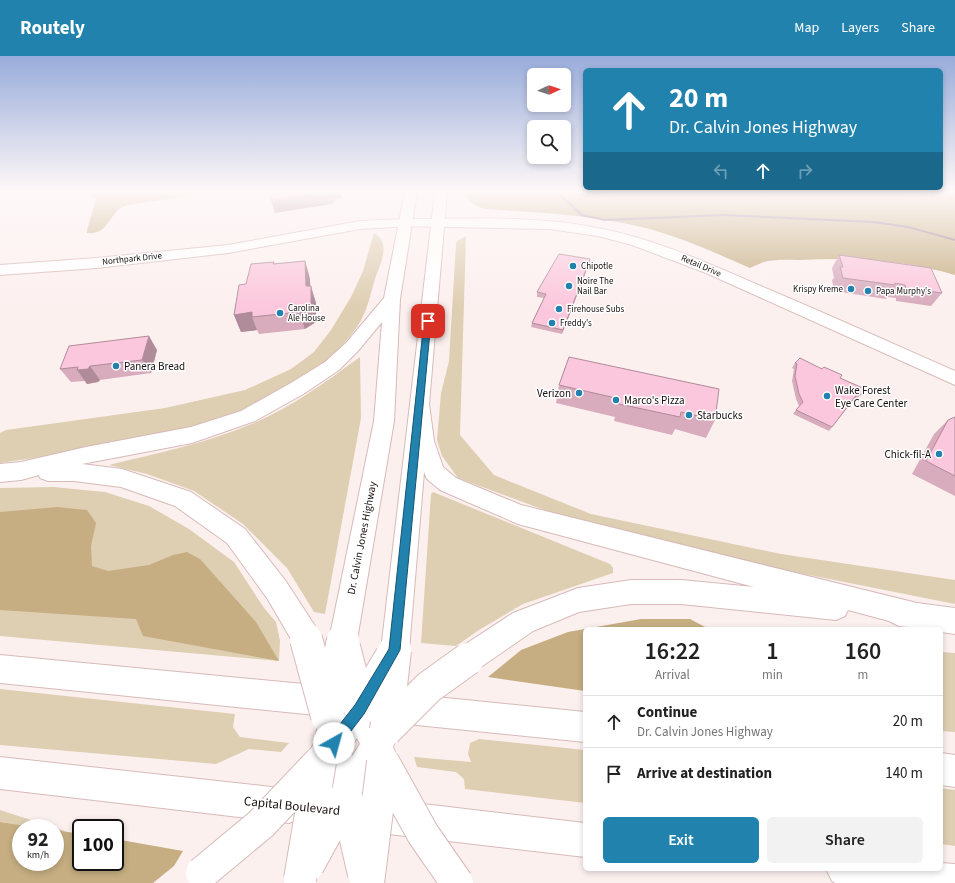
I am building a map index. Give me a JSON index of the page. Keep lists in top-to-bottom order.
{
  "streets": {
    "main road": [
      "Northpark Drive",
      "Retail Drive",
      "Dr. Calvin Jones Highway",
      "Capital Boulevard"
    ]
  },
  "places": [
    "Chipotle",
    "Noire The Nail Bar",
    "Krispy Kreme",
    "Papa Murphy's",
    "Firehouse Subs",
    "Carolina Ale House",
    "Freddy's",
    "Panera Bread",
    "Verizon",
    "Wake Forest Eye Care Center",
    "Marco's Pizza",
    "Starbucks",
    "Chick-fil-A"
  ],
  "north": "right",
  "page": {
    "header": "Routely",
    "nav": ["Map", "Layers", "Share"],
    "turn": ["20 m", "Dr. Calvin Jones Highway"],
    "eta": [
      "16:22",
      "Arrival",
      "1",
      "min",
      "160",
      "m"
    ],
    "list": [
      {
        "name": "Continue",
        "note": "Dr. Calvin Jones Highway",
        "value": "20 m"
      },
      {
        "name": "Arrive at destination",
        "value": "140 m"
      }
    ],
    "buttons": ["Exit", "Share"],
    "speed": "92 km/h",
    "limit": "100"
  }
}
